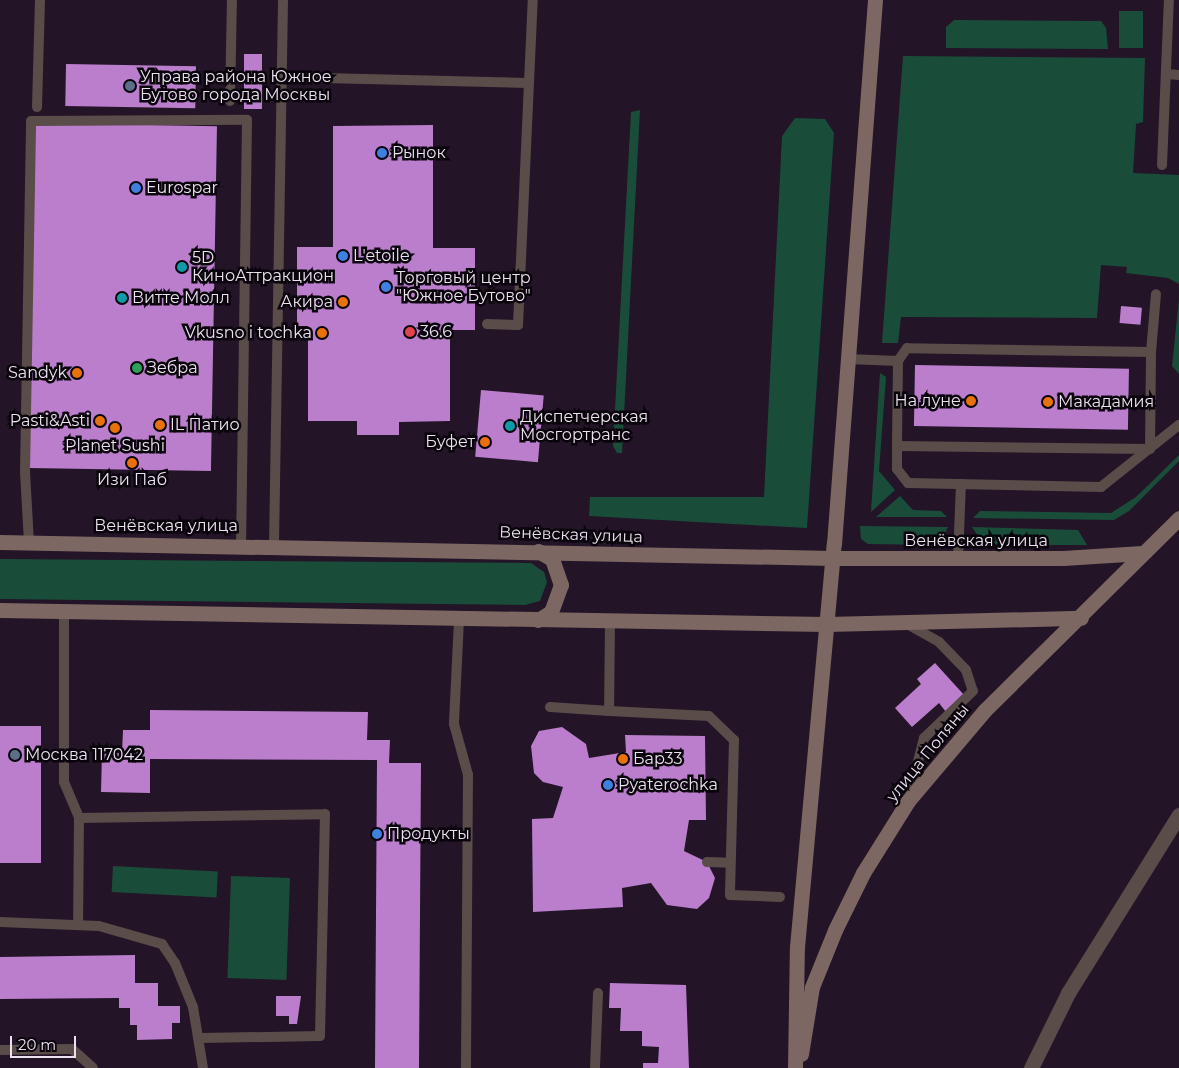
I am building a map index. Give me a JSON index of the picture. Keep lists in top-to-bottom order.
{
  "streets": {
    "main road": ["Венёвская улица", "улица Поляны"]
  },
  "crossings": [
    ["Венёвская улица", "улица Поляны"]
  ],
  "places": [
    "Управа района Южное Бутово города Москвы",
    "Рынок",
    "Eurospar",
    "L'etoile",
    "5D КиноАттракцион",
    "Торговый центр \"Южное Бутово\"",
    "Витте Молл",
    "Акира",
    "36.6",
    "Vkusno i tochka",
    "Зебра",
    "Sandyk",
    "На луне",
    "Макадамия",
    "Pasti&Asti",
    "IL Патио",
    "Диспетчерская Мосгортранс",
    "Planet Sushi",
    "Буфет",
    "Изи Паб",
    "Москва 117042",
    "Бар33",
    "Pyaterochka",
    "Продукты"
  ],
  "scale_bar": "20 m"
}
